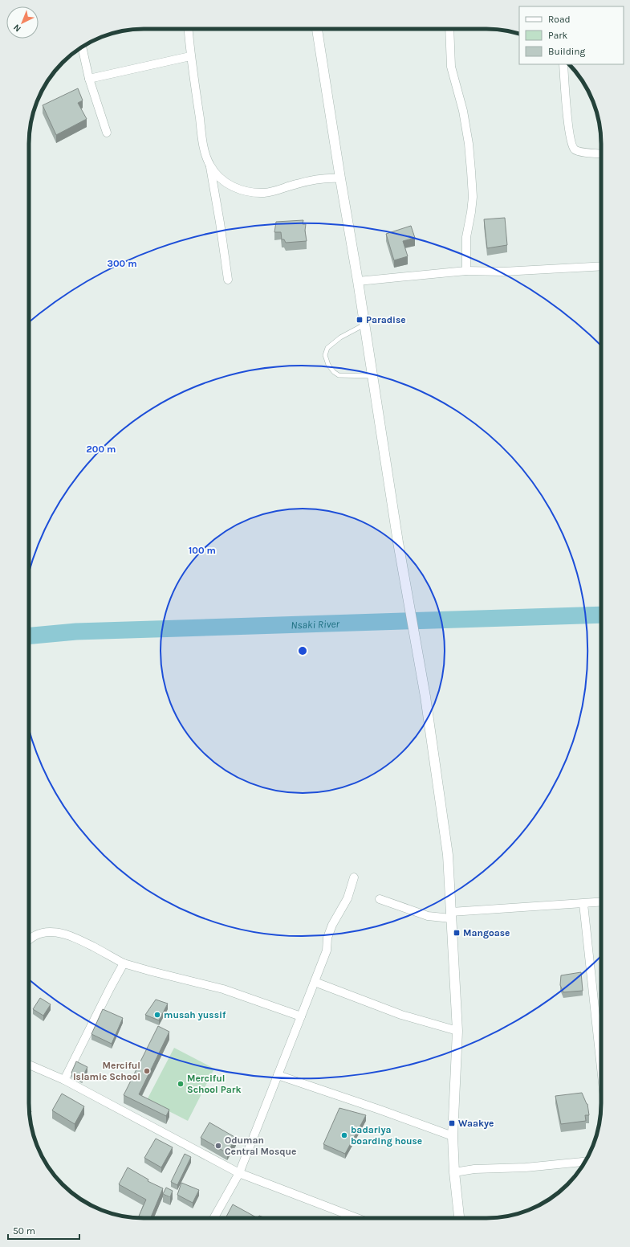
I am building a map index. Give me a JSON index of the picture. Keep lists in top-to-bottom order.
{
  "water": ["Nsaki River"],
  "places": {
    "transit": ["Paradise", "Mangoase", "Waakye"],
    "other": [
      "musah yussif",
      "Merciful Islamic School",
      "Merciful School Park",
      "badariya boarding house",
      "Oduman Central Mosque"
    ]
  },
  "legend": ["Road", "Park", "Building"],
  "scale_bar": "50 m",
  "north": "bottom left",
  "rings": ["300 m", "200 m", "100 m"]
}
